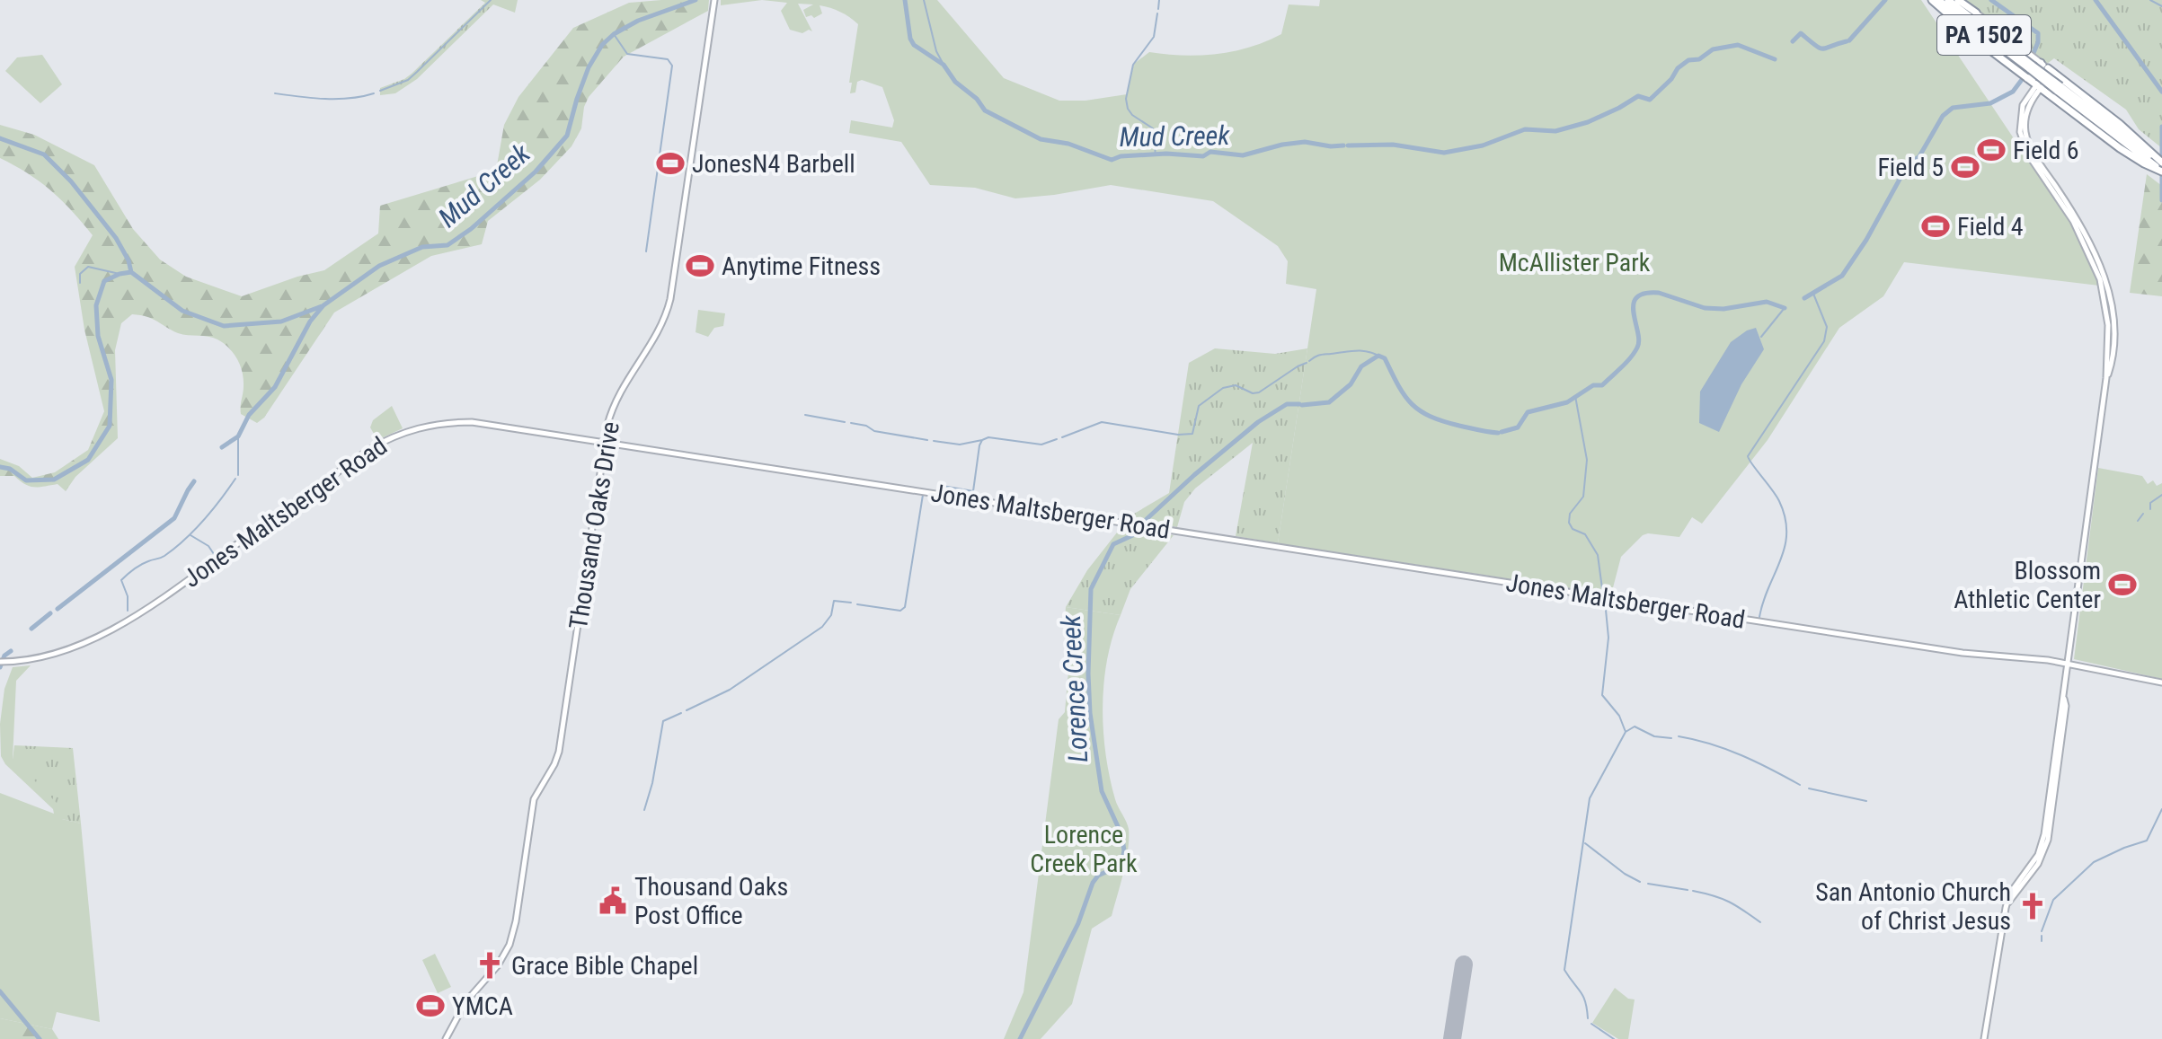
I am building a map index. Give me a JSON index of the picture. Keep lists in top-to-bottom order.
{
  "streets": {
    "highway": ["PA 1502"],
    "main road": ["Jones Maltsberger Road", "Thousand Oaks Drive"]
  },
  "crossings": [
    ["Jones Maltsberger Road", "Thousand Oaks Drive"]
  ],
  "water": ["Mud Creek", "Lorence Creek"],
  "parks": ["McAllister Park", "Lorence Creek Park"],
  "places": {
    "sports": [
      "Field 6",
      "JonesN4 Barbell",
      "Field 5",
      "Field 4",
      "Anytime Fitness",
      "Blossom Athletic Center",
      "YMCA"
    ],
    "public building": ["Thousand Oaks Post Office"],
    "church": ["San Antonio Church of Christ Jesus", "Grace Bible Chapel"]
  }
}
